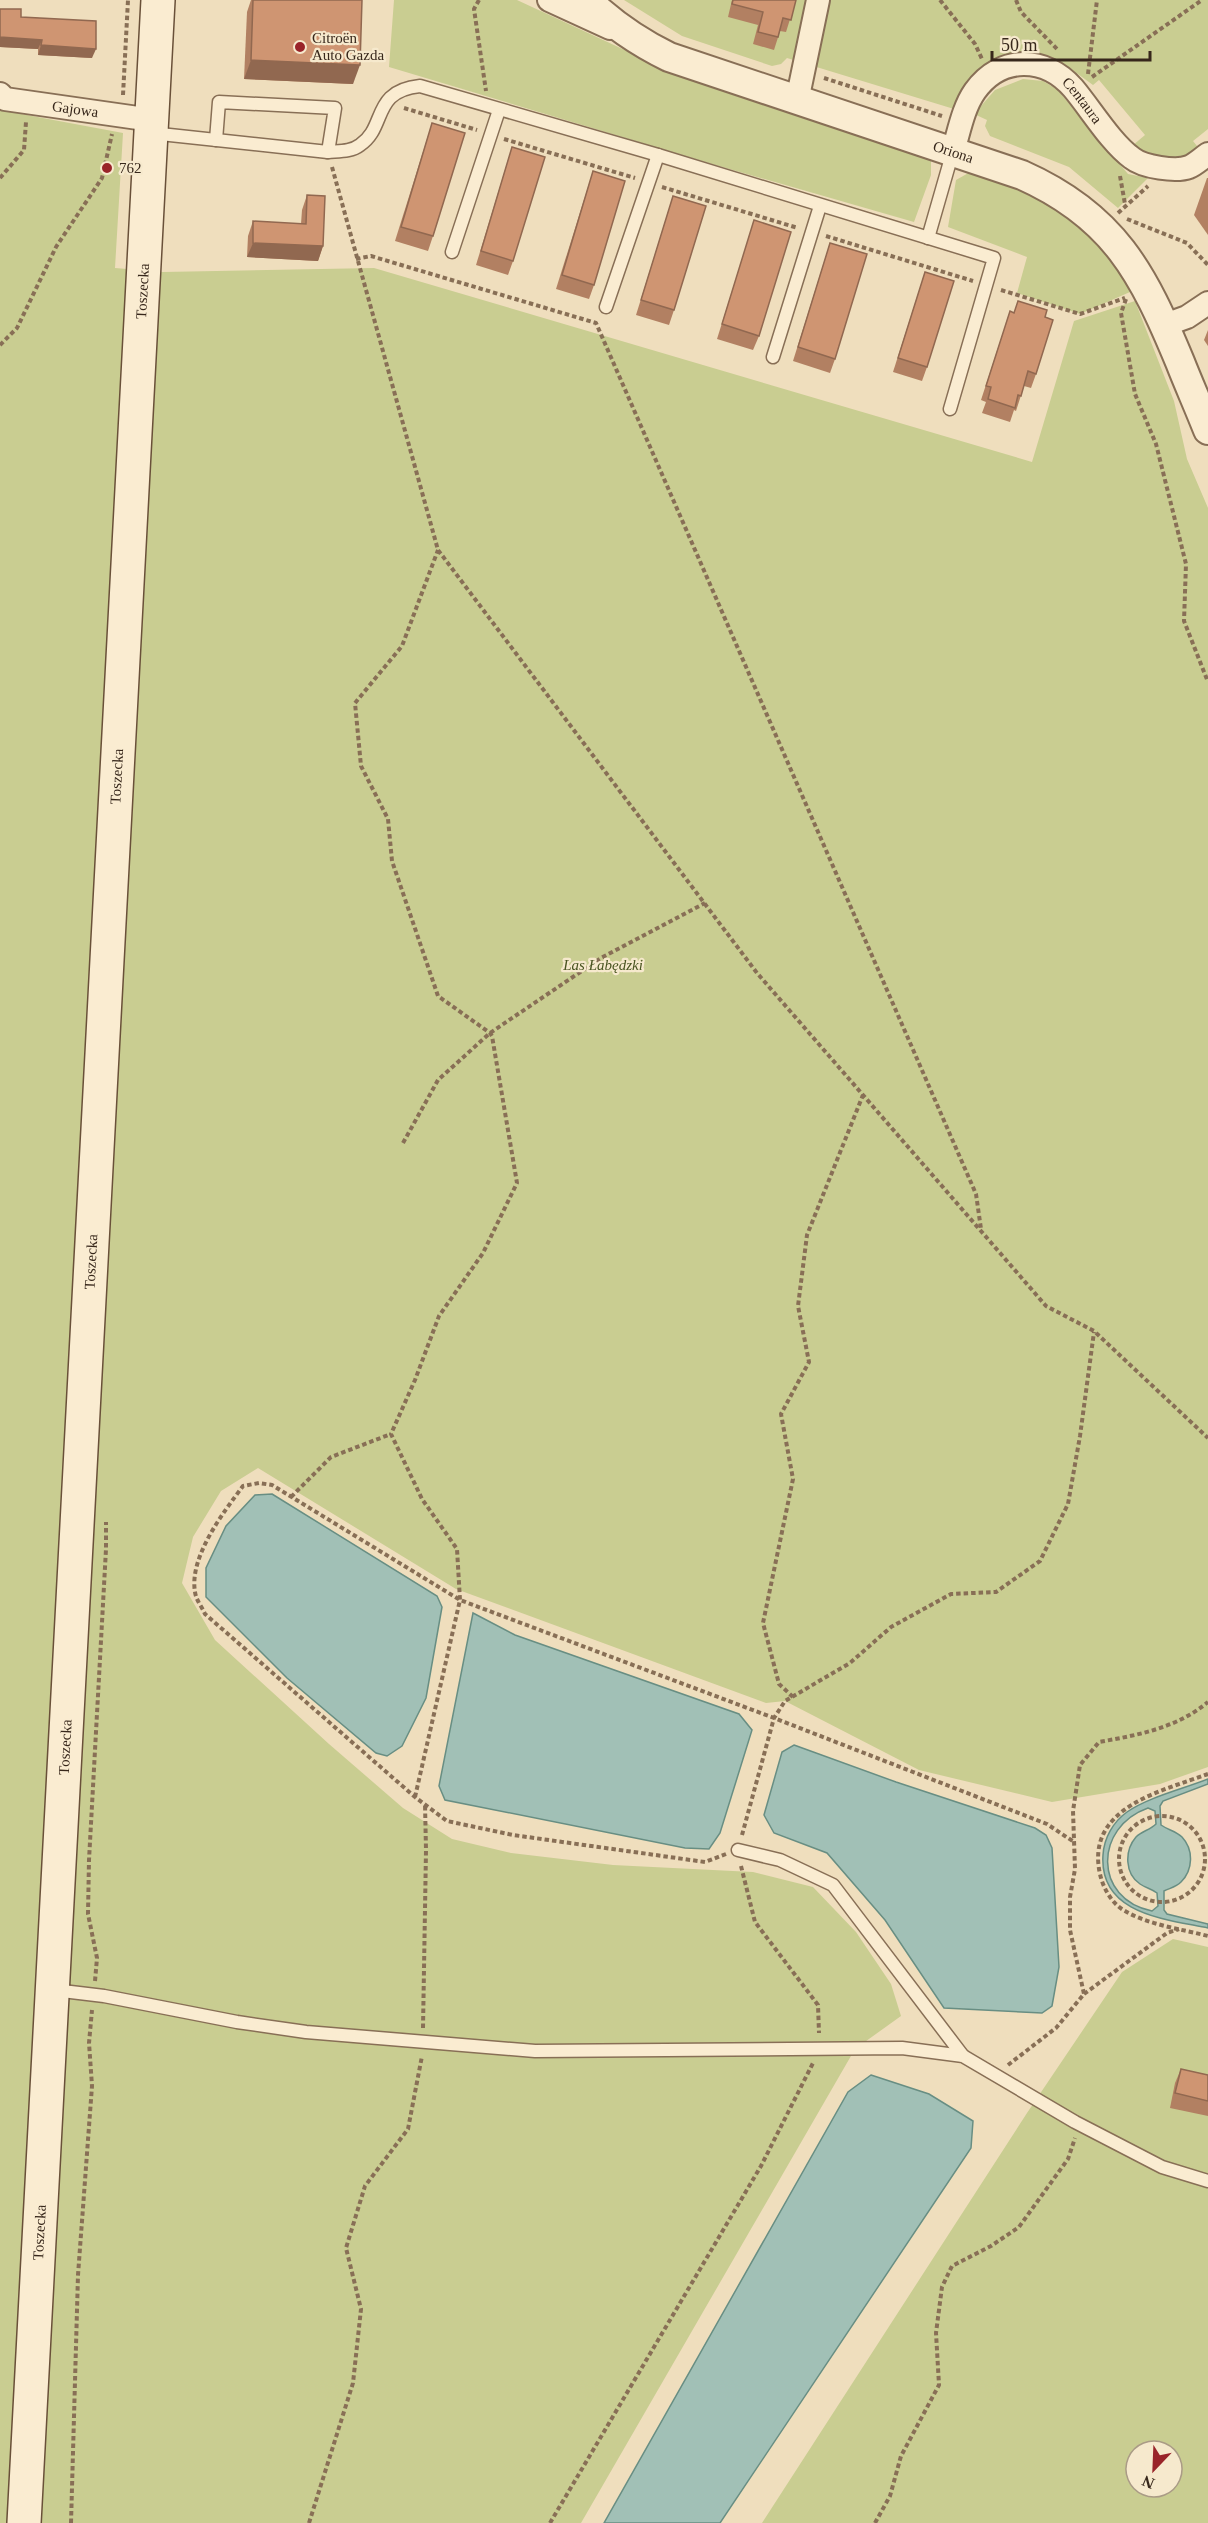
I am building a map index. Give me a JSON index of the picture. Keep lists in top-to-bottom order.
{
  "streets": {
    "main road": ["Toszecka"],
    "street": ["Centaura", "Gajowa", "Oriona"]
  },
  "crossings": [
    ["Centaura", "Oriona"],
    ["Gajowa", "Toszecka"]
  ],
  "parks": ["Las Łabędzki"],
  "places": ["Citroën Auto Gazda", "762"],
  "scale_bar": "50 m",
  "north": "bottom left"
}
